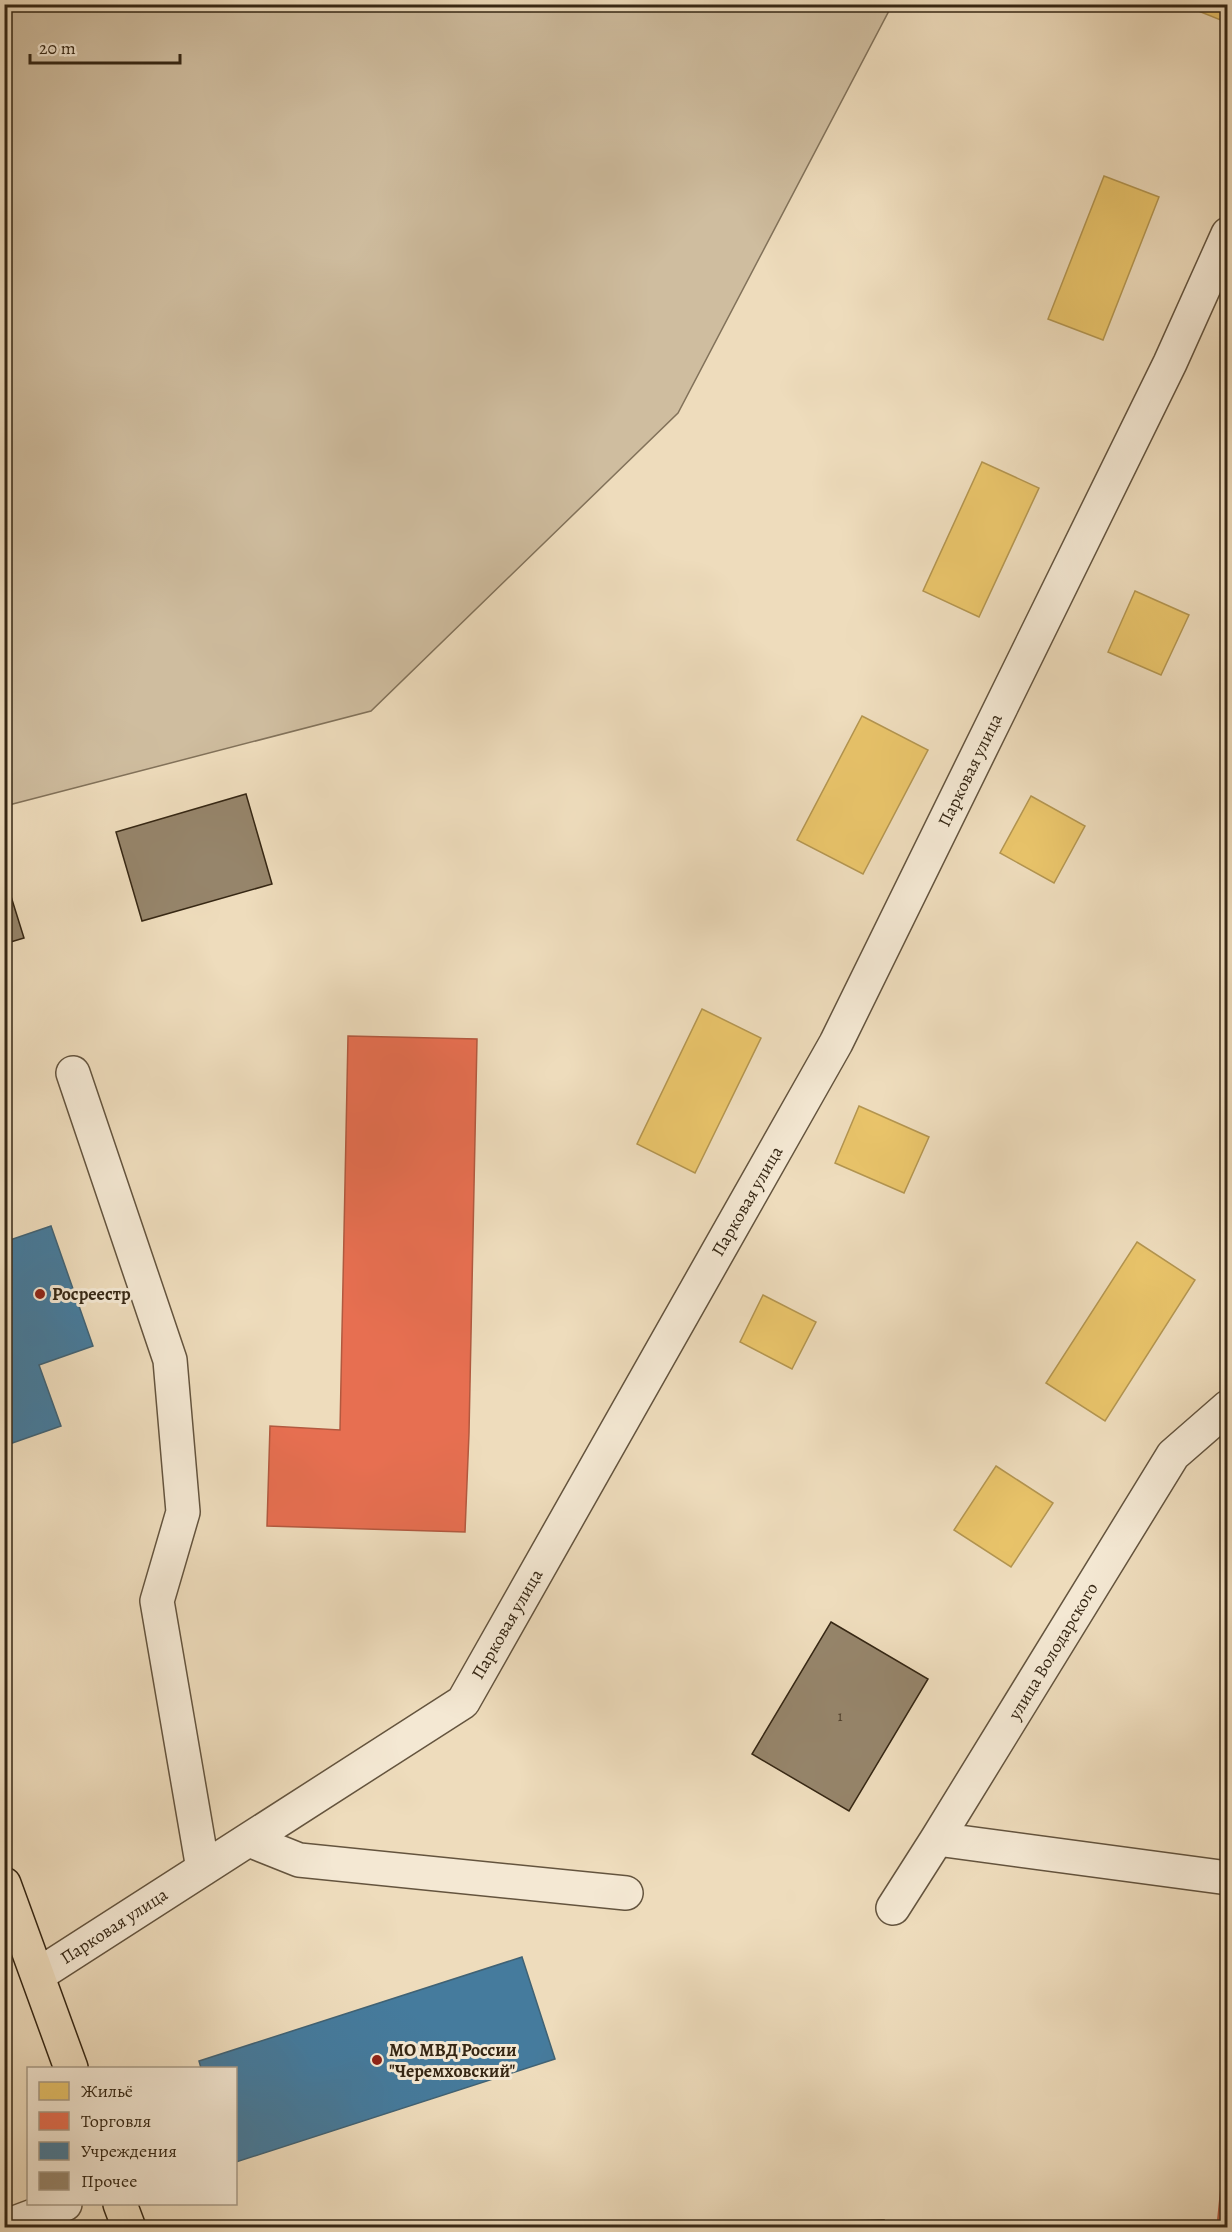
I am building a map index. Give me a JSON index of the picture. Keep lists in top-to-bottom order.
{
  "streets": {
    "street": ["Парковая улица", "улица Володарского"]
  },
  "places": ["Росреестр", "МО МВД России \"Черемховский\""],
  "house_numbers": ["1"],
  "legend": [
    "Жильё",
    "Торговля",
    "Учреждения",
    "Прочее"
  ],
  "scale_bar": "20 m"
}
